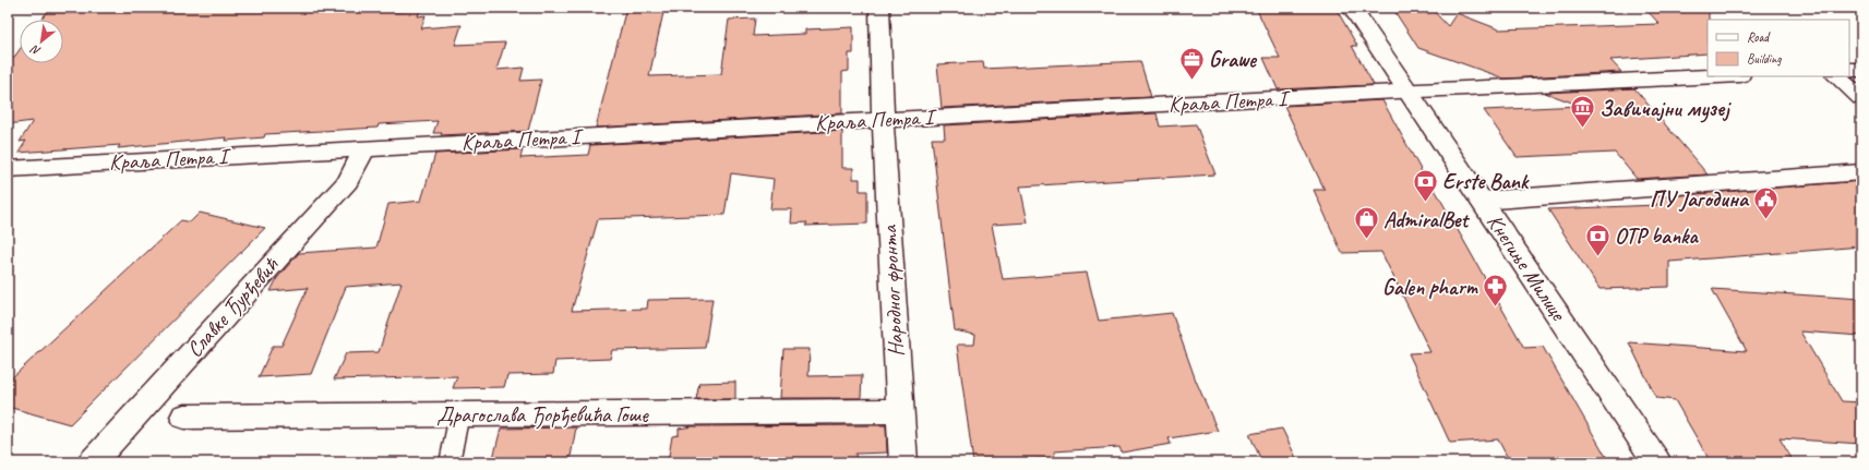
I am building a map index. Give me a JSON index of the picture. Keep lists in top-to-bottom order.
{
  "streets": {
    "street": [
      "Краља Петра I",
      "Кнегиње Милице",
      "Народног фронта",
      "Славке Ђурђевић",
      "Драгослава Ђорђевића Гоше"
    ]
  },
  "crossings": [
    ["Краља Петра I", "Кнегиње Милице"],
    ["Краља Петра I", "Народног фронта"],
    ["Краља Петра I", "Славке Ђурђевић"],
    ["Народног фронта", "Драгослава Ђорђевића Гоше"]
  ],
  "places": {
    "office": ["Grawe"],
    "museum": ["Завичајни музеј"],
    "bank": ["Erste Bank", "OTP banka"],
    "public building": ["ПУ Јагодина"],
    "shop": ["AdmiralBet"],
    "pharmacy": ["Galen pharm"]
  },
  "legend": ["Road", "Building"],
  "north": "bottom left"
}
